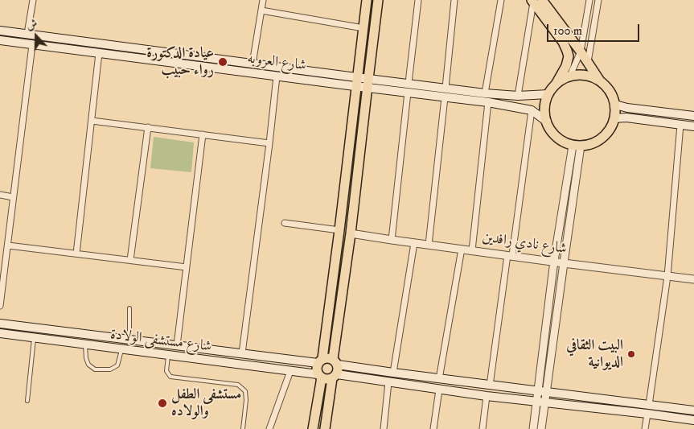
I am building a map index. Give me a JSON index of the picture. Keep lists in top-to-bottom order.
{
  "streets": {
    "main road": ["شارع العروبه", "شارع مستشفى الولادة"],
    "street": ["شارع نادي رافدين"]
  },
  "places": ["عيادة الدكتورة رواء حبيب", "البيت الثقافي الديوانية", "مستشفى الطفل والولاده"],
  "scale_bar": "100 m",
  "north": "top"
}
